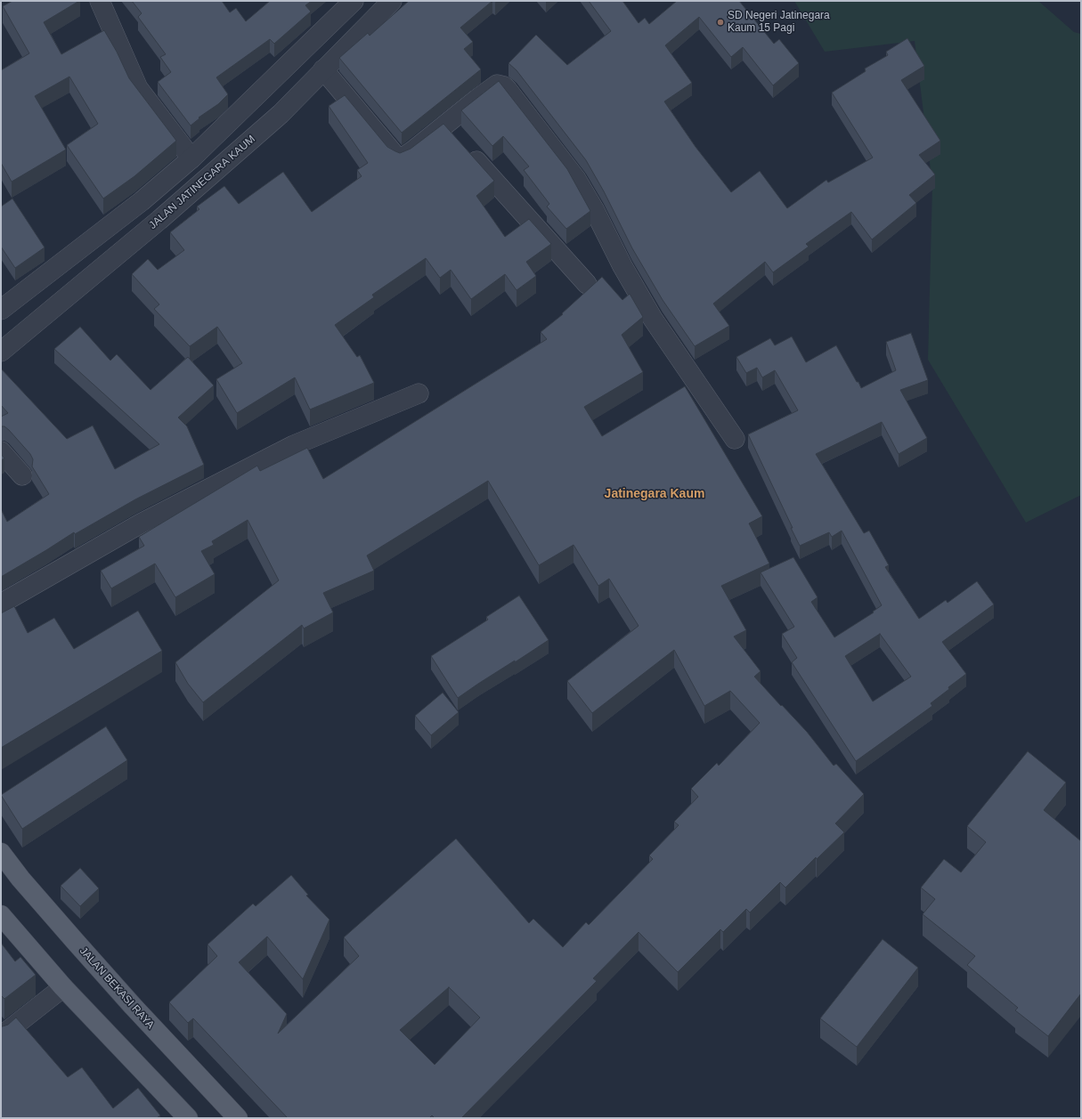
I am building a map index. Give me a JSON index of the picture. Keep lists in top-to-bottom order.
{
  "streets": {
    "main road": ["JALAN BEKASI RAYA"],
    "street": ["JALAN JATINEGARA KAUM"]
  },
  "districts": ["Jatinegara Kaum"],
  "places": ["SD Negeri Jatinegara Kaum 15 Pagi"]
}
